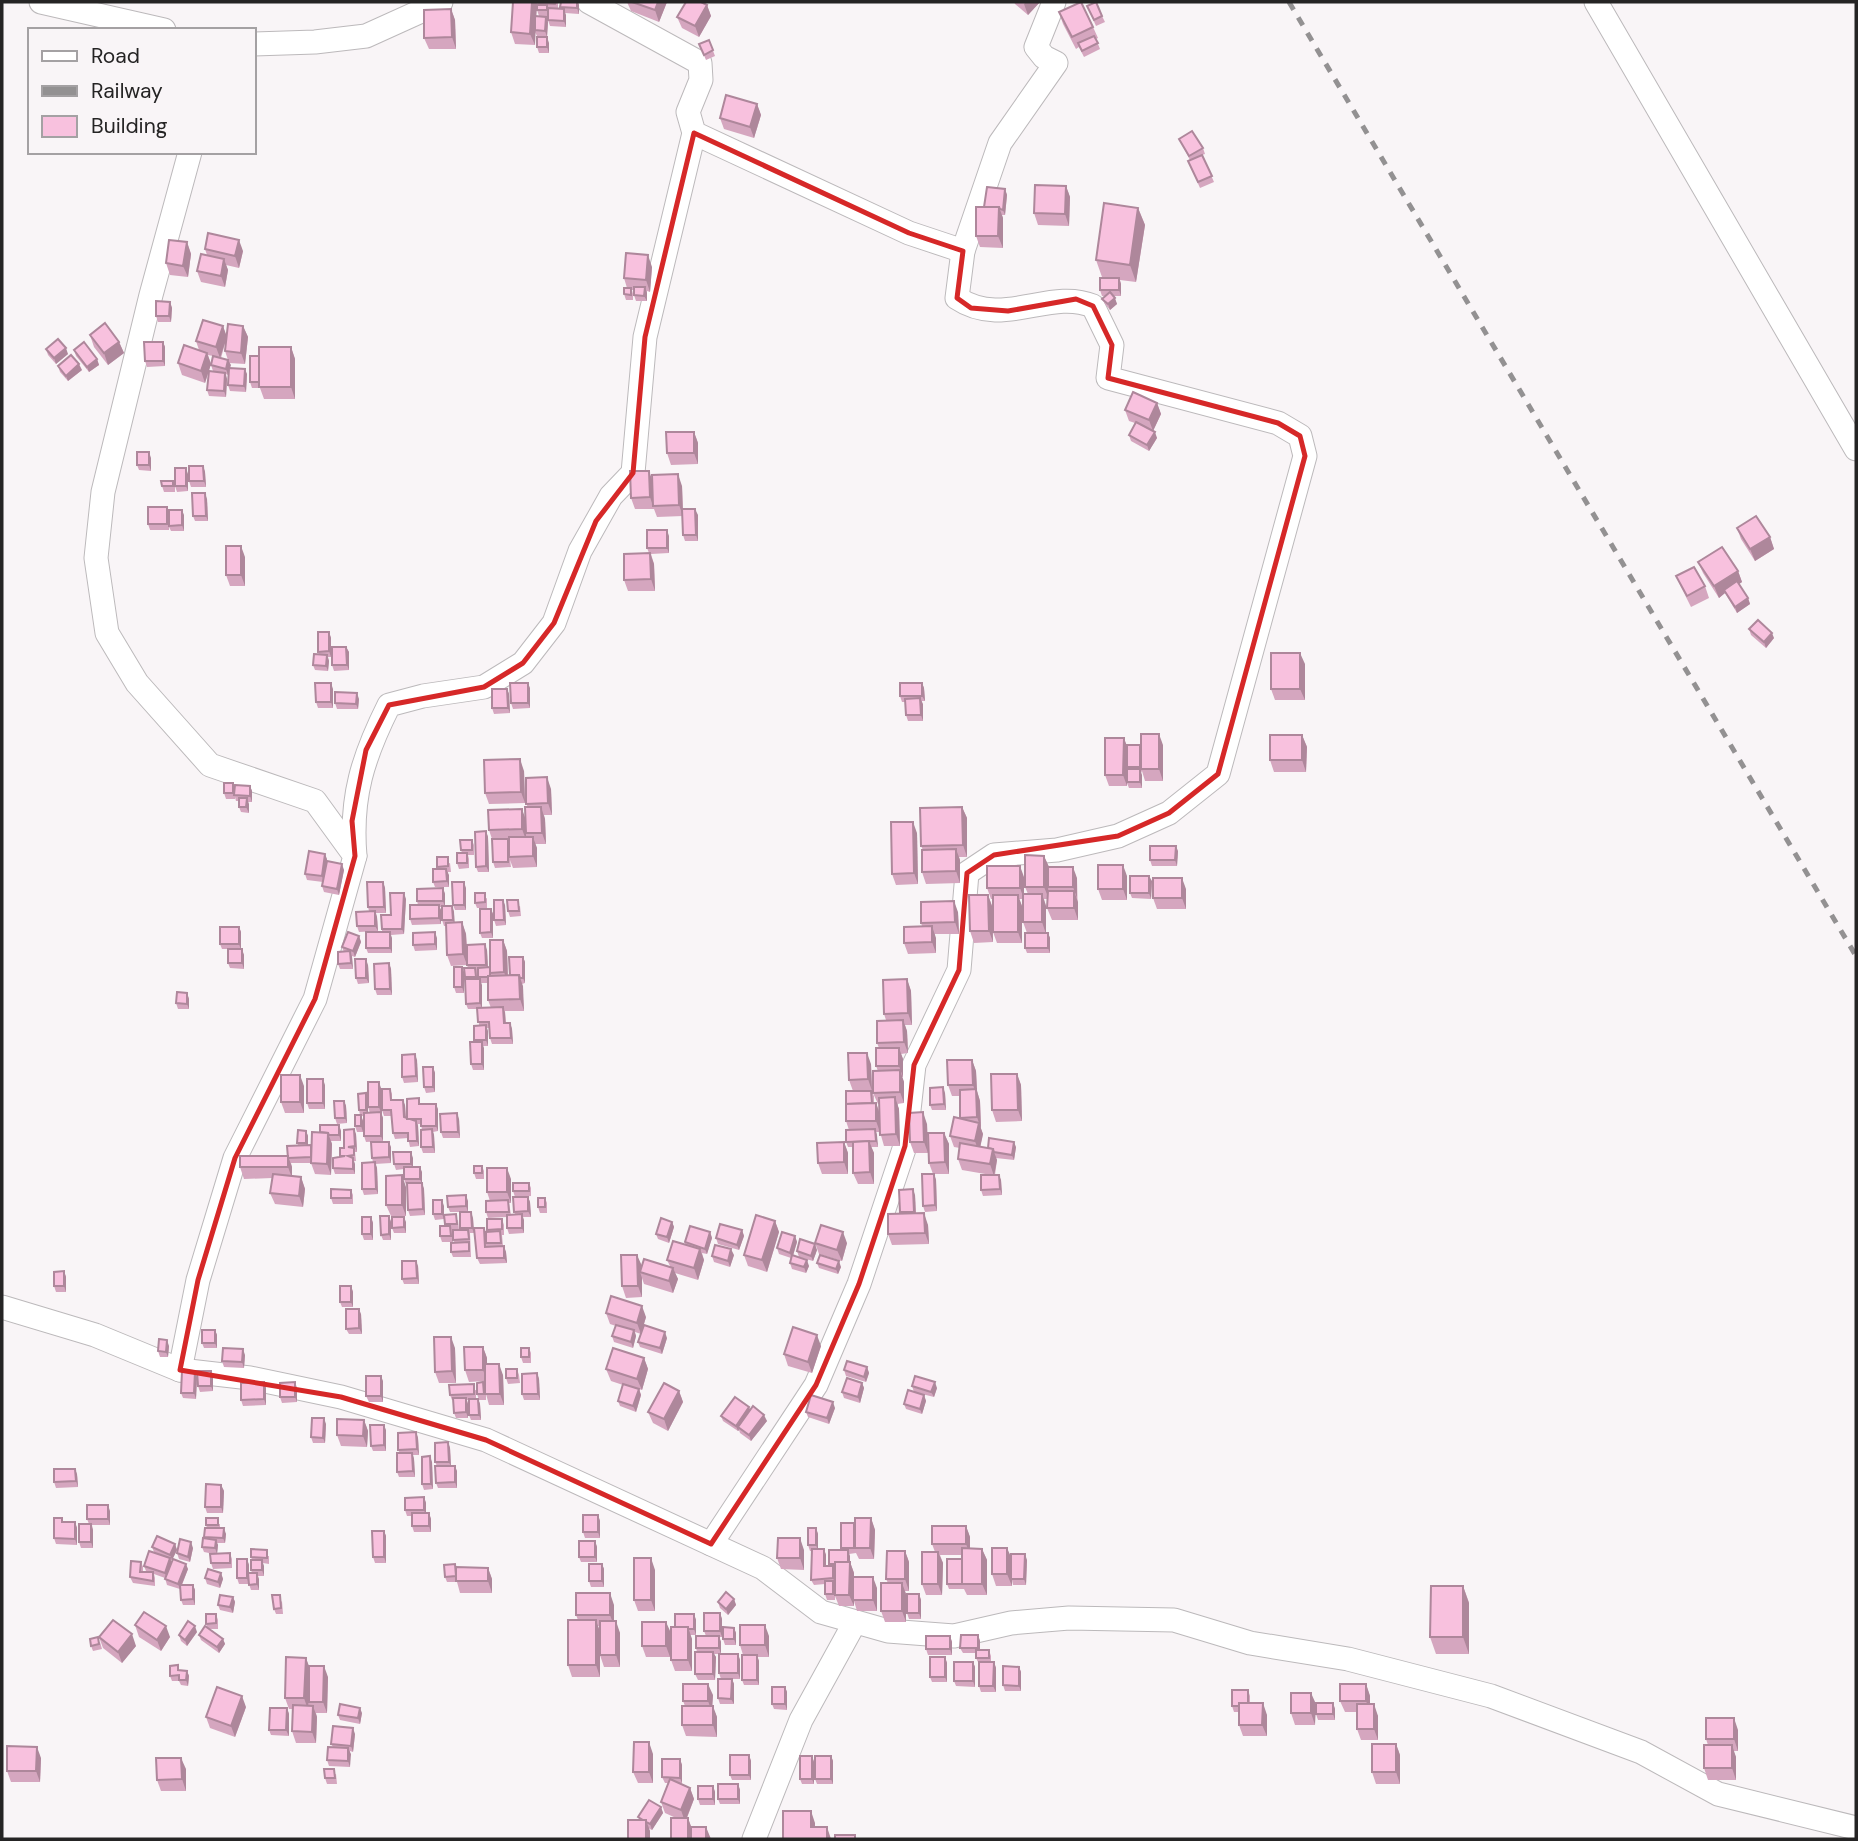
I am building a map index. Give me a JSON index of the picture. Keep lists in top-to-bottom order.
{
  "legend": ["Road", "Railway", "Building"]
}
